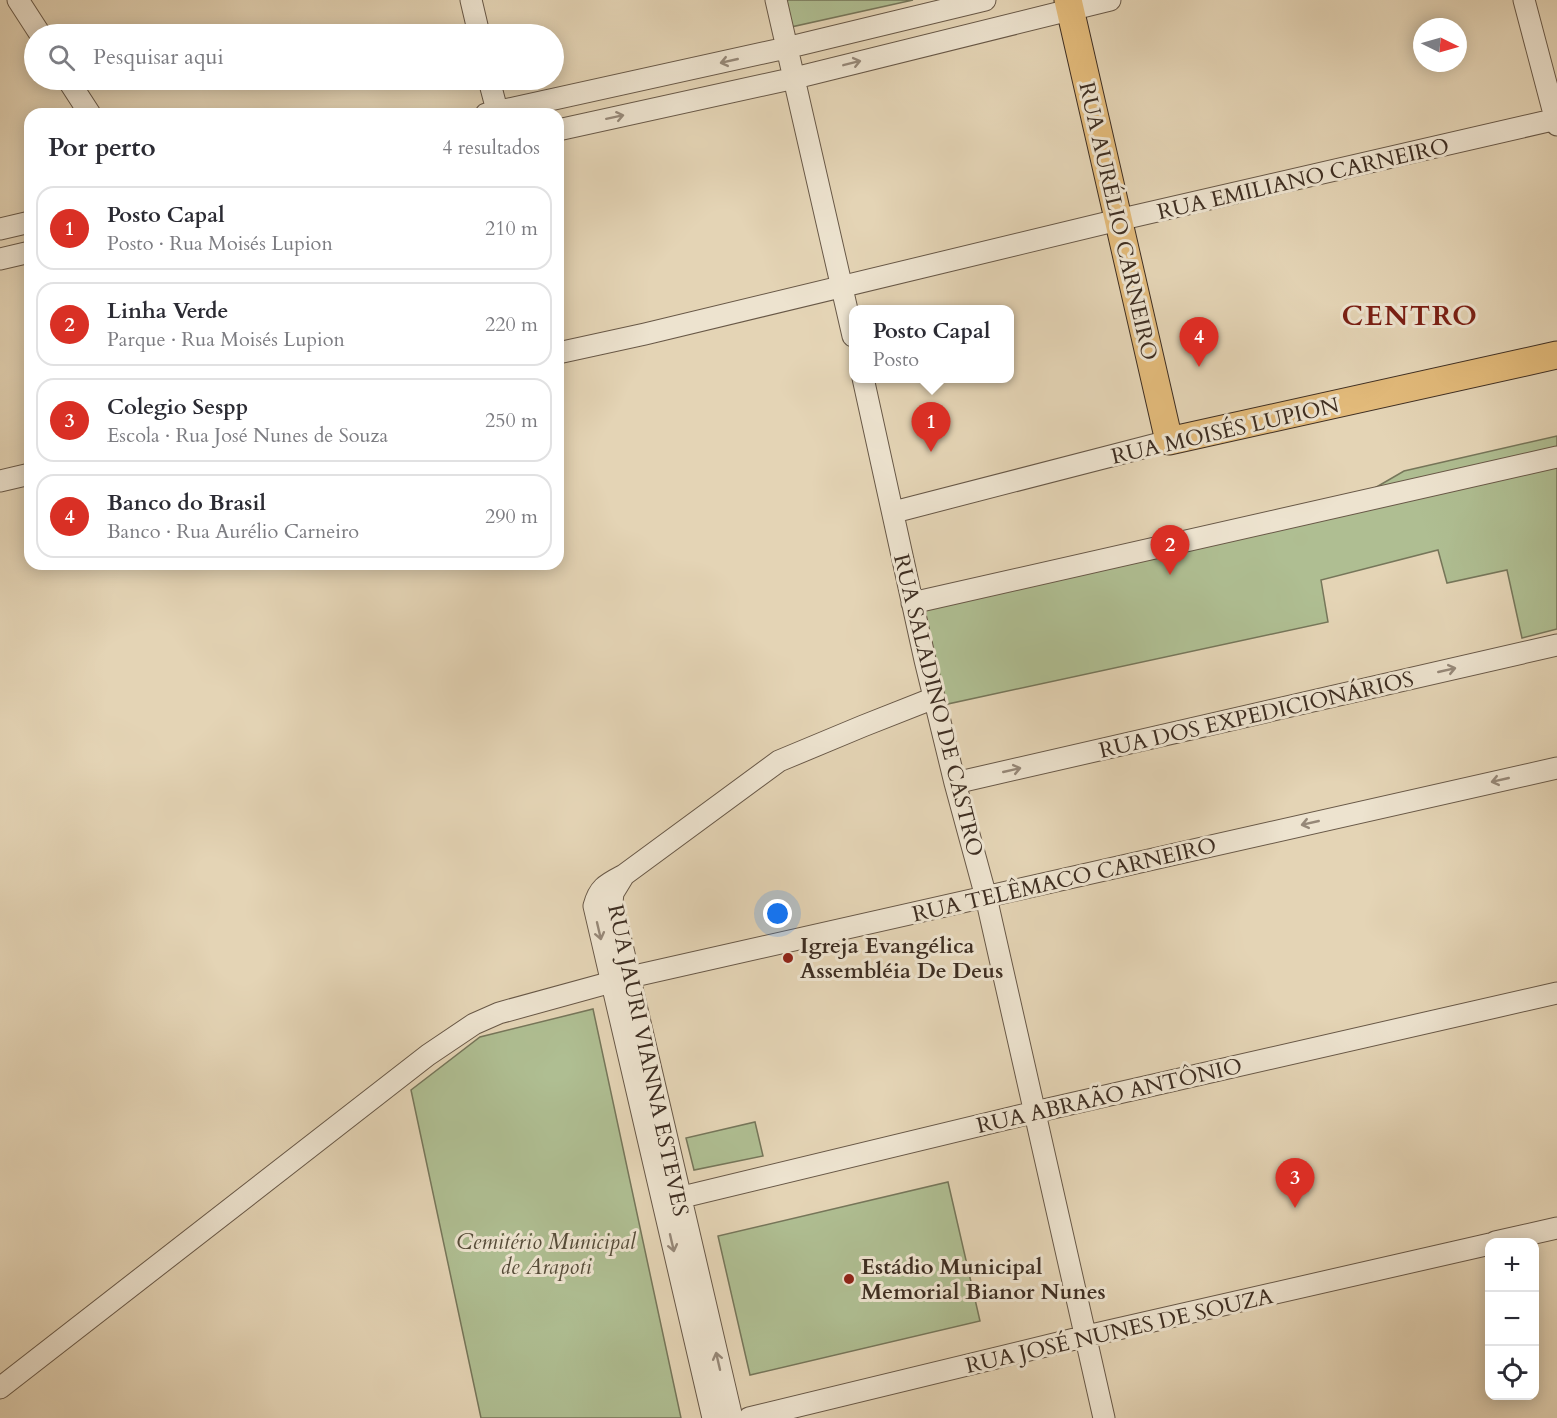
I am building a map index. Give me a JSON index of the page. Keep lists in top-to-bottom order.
{
  "streets": {
    "main road": ["RUA AURÉLIO CARNEIRO", "RUA MOISÉS LUPION"],
    "street": [
      "RUA EMILIANO CARNEIRO",
      "RUA SALADINO DE CASTRO",
      "RUA DOS EXPEDICIONÁRIOS",
      "RUA TELÊMACO CARNEIRO",
      "RUA JAURI VIANNA ESTEVES",
      "RUA ABRAÃO ANTÔNIO",
      "RUA JOSÉ NUNES DE SOUZA"
    ]
  },
  "crossings": [
    ["RUA EMILIANO CARNEIRO", "RUA AURÉLIO CARNEIRO"],
    ["RUA AURÉLIO CARNEIRO", "RUA MOISÉS LUPION"],
    ["RUA MOISÉS LUPION", "RUA SALADINO DE CASTRO"],
    ["RUA SALADINO DE CASTRO", "RUA DOS EXPEDICIONÁRIOS"],
    ["RUA SALADINO DE CASTRO", "RUA TELÊMACO CARNEIRO"],
    ["RUA SALADINO DE CASTRO", "RUA JAURI VIANNA ESTEVES"],
    ["RUA SALADINO DE CASTRO", "RUA ABRAÃO ANTÔNIO"],
    ["RUA SALADINO DE CASTRO", "RUA JOSÉ NUNES DE SOUZA"],
    ["RUA TELÊMACO CARNEIRO", "RUA JAURI VIANNA ESTEVES"],
    ["RUA JAURI VIANNA ESTEVES", "RUA ABRAÃO ANTÔNIO"]
  ],
  "districts": ["CENTRO"],
  "parks": ["Cemitério Municipal de Arapoti"],
  "places": ["Igreja Evangélica Assembléia De Deus", "Estádio Municipal Memorial Bianor Nunes"],
  "north": "right",
  "page": {
    "search": "Pesquisar aqui",
    "heading": ["Por perto", "4 resultados"],
    "list": [
      {
        "mark": "1",
        "name": "Posto Capal",
        "note": "Posto · Rua Moisés Lupion",
        "value": "210 m"
      },
      {
        "mark": "2",
        "name": "Linha Verde",
        "note": "Parque · Rua Moisés Lupion",
        "value": "220 m"
      },
      {
        "mark": "3",
        "name": "Colegio Sespp",
        "note": "Escola · Rua José Nunes de Souza",
        "value": "250 m"
      },
      {
        "mark": "4",
        "name": "Banco do Brasil",
        "note": "Banco · Rua Aurélio Carneiro",
        "value": "290 m"
      }
    ],
    "popup": ["Posto Capal", "Posto"],
    "pins": [
      "4",
      "1",
      "2",
      "3"
    ],
    "map_buttons": ["+", "−"]
  }
}
